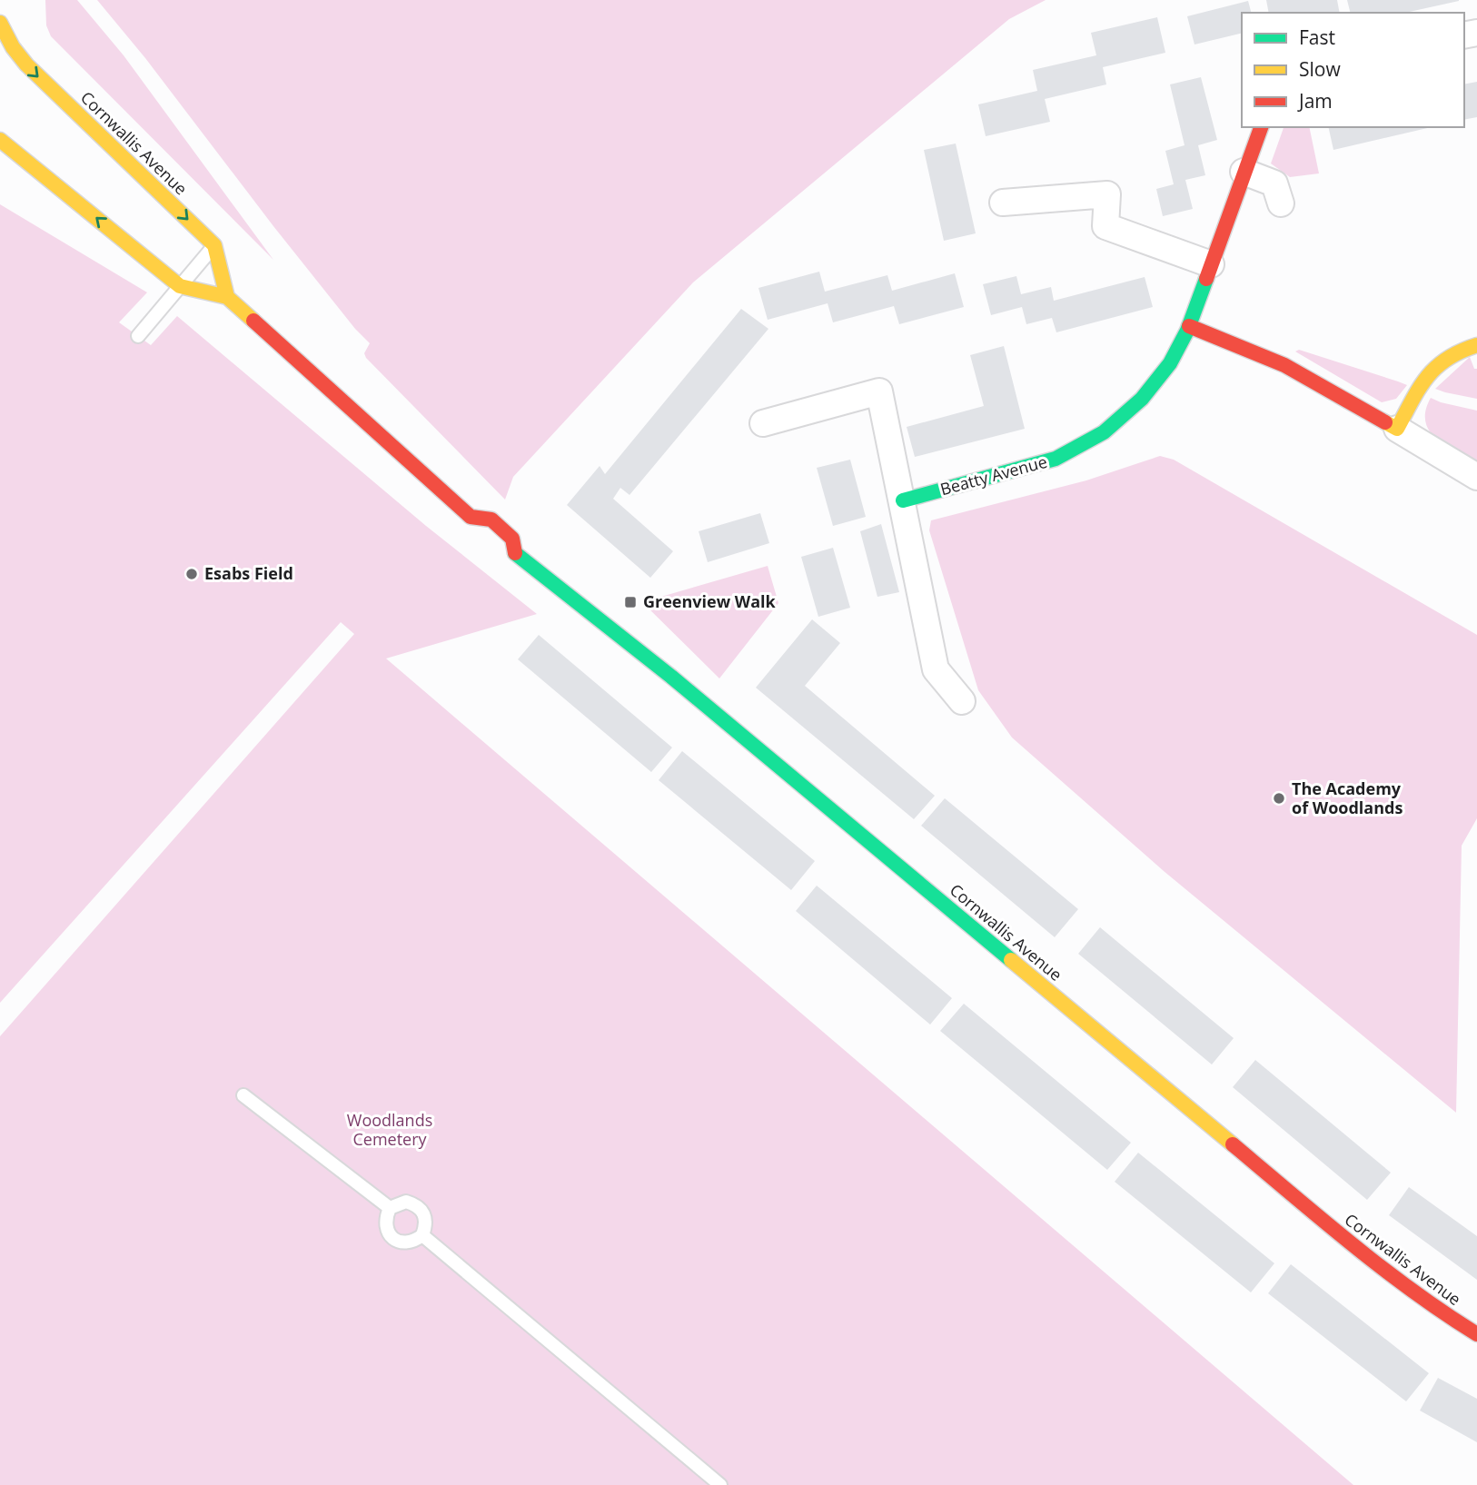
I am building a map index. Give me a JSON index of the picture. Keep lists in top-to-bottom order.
{
  "streets": {
    "street": ["Cornwallis Avenue", "Beatty Avenue"]
  },
  "parks": ["Woodlands Cemetery"],
  "places": {
    "other": ["Esabs Field", "The Academy of Woodlands"],
    "transit": ["Greenview Walk"]
  },
  "legend": ["Fast", "Slow", "Jam"]
}
